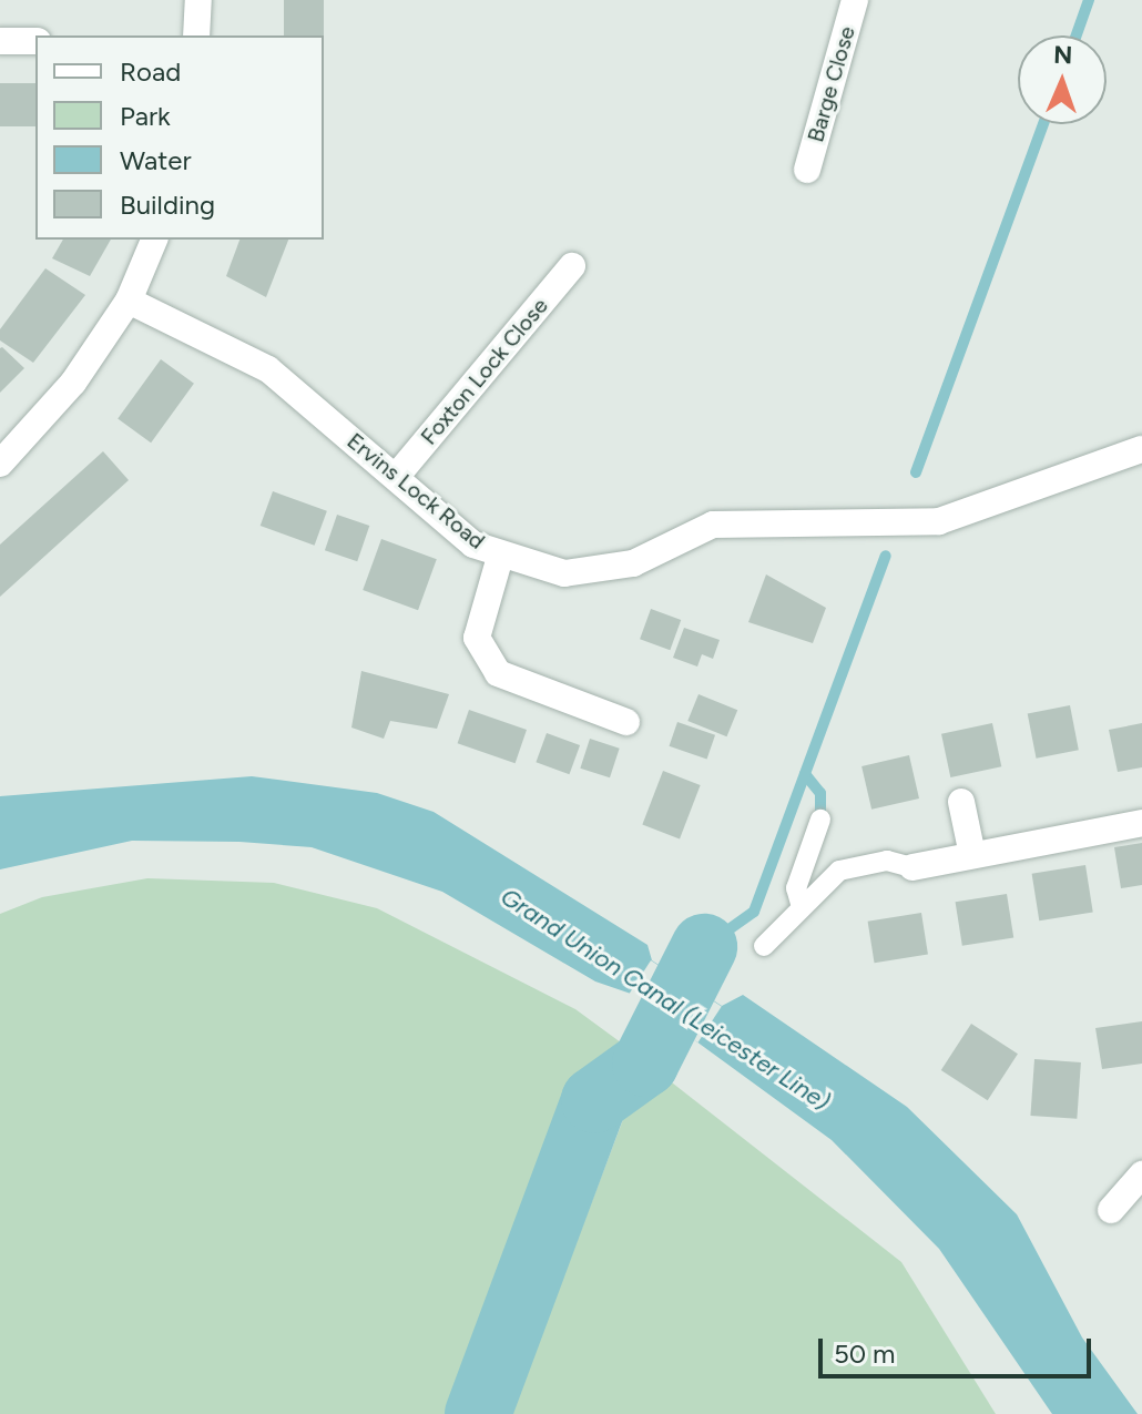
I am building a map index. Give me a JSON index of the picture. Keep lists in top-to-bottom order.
{
  "streets": {
    "street": ["Barge Close", "Foxton Lock Close", "Ervins Lock Road"]
  },
  "crossings": [
    ["Foxton Lock Close", "Ervins Lock Road"]
  ],
  "water": ["Grand Union Canal (Leicester Line)"],
  "legend": [
    "Road",
    "Park",
    "Water",
    "Building"
  ],
  "scale_bar": "50 m",
  "north": "top"
}
